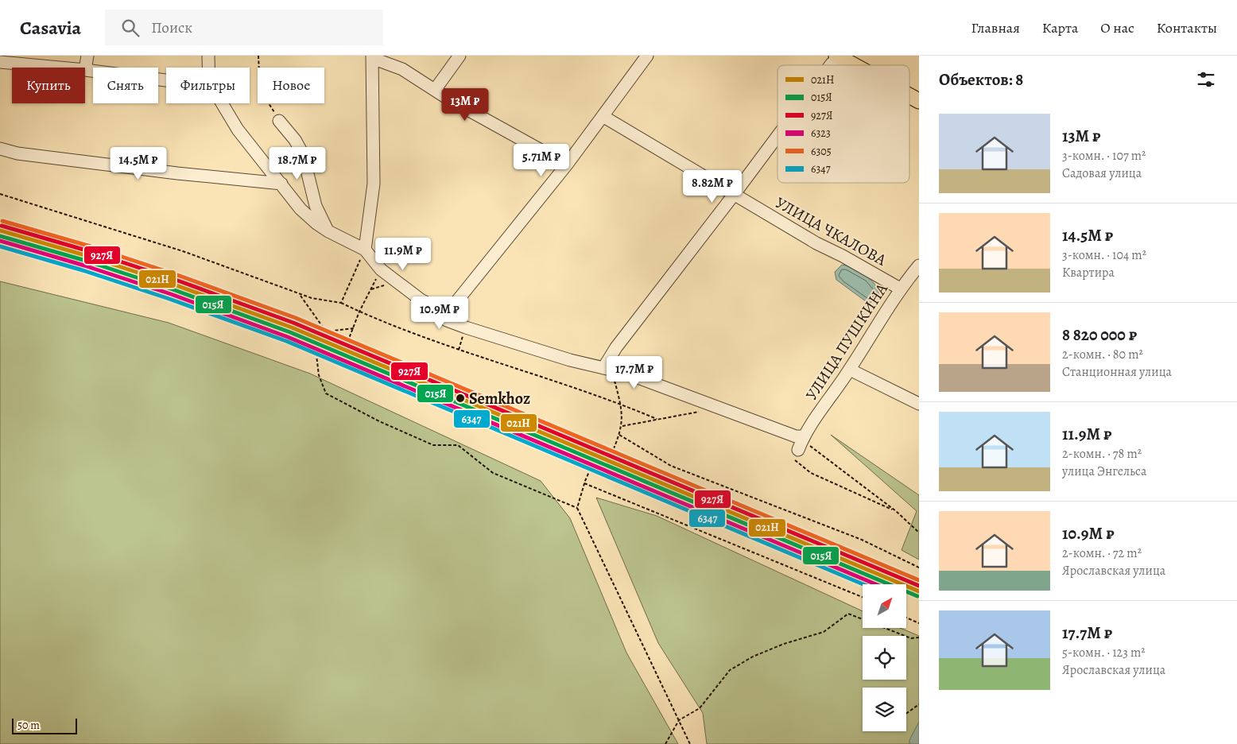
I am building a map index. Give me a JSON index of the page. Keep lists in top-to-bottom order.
{
  "streets": {
    "street": ["УЛИЦА ЧКАЛОВА", "УЛИЦА ПУШКИНА"]
  },
  "crossings": [
    ["УЛИЦА ЧКАЛОВА", "УЛИЦА ПУШКИНА"]
  ],
  "places": ["Semkhoz"],
  "lines": [
    "transit line 6305",
    "transit line 927Я",
    "transit line 021Н",
    "transit line 015Я",
    "transit line 6323",
    "transit line 6347"
  ],
  "legend": [
    "021Н",
    "015Я",
    "927Я",
    "6323",
    "6305",
    "6347"
  ],
  "scale_bar": "50 m",
  "north": "top right",
  "page": {
    "header": "Casavia",
    "search": "Поиск",
    "nav": [
      "Главная",
      "Карта",
      "О нас",
      "Контакты"
    ],
    "heading": "Объектов: 8",
    "chip": [
      "Купить",
      "Снять",
      "Фильтры",
      "Новое"
    ],
    "price": [
      "13M ₽",
      "5.71M ₽",
      "14.5M ₽",
      "18.7M ₽",
      "8.82M ₽",
      "11.9M ₽",
      "10.9M ₽",
      "17.7M ₽"
    ],
    "list": [
      {
        "name": "13M ₽",
        "note": "3-комн. · 107 m² · Садовая улица"
      },
      {
        "name": "14.5M ₽",
        "note": "3-комн. · 104 m² · Квартира"
      },
      {
        "name": "8 820 000 ₽",
        "note": "2-комн. · 80 m² · Станционная улица"
      },
      {
        "name": "11.9M ₽",
        "note": "2-комн. · 78 m² · улица Энгельса"
      },
      {
        "name": "10.9M ₽",
        "note": "2-комн. · 72 m² · Ярославская улица"
      },
      {
        "name": "17.7M ₽",
        "note": "5-комн. · 123 m² · Ярославская улица"
      }
    ],
    "scale": "50 m"
  }
}
